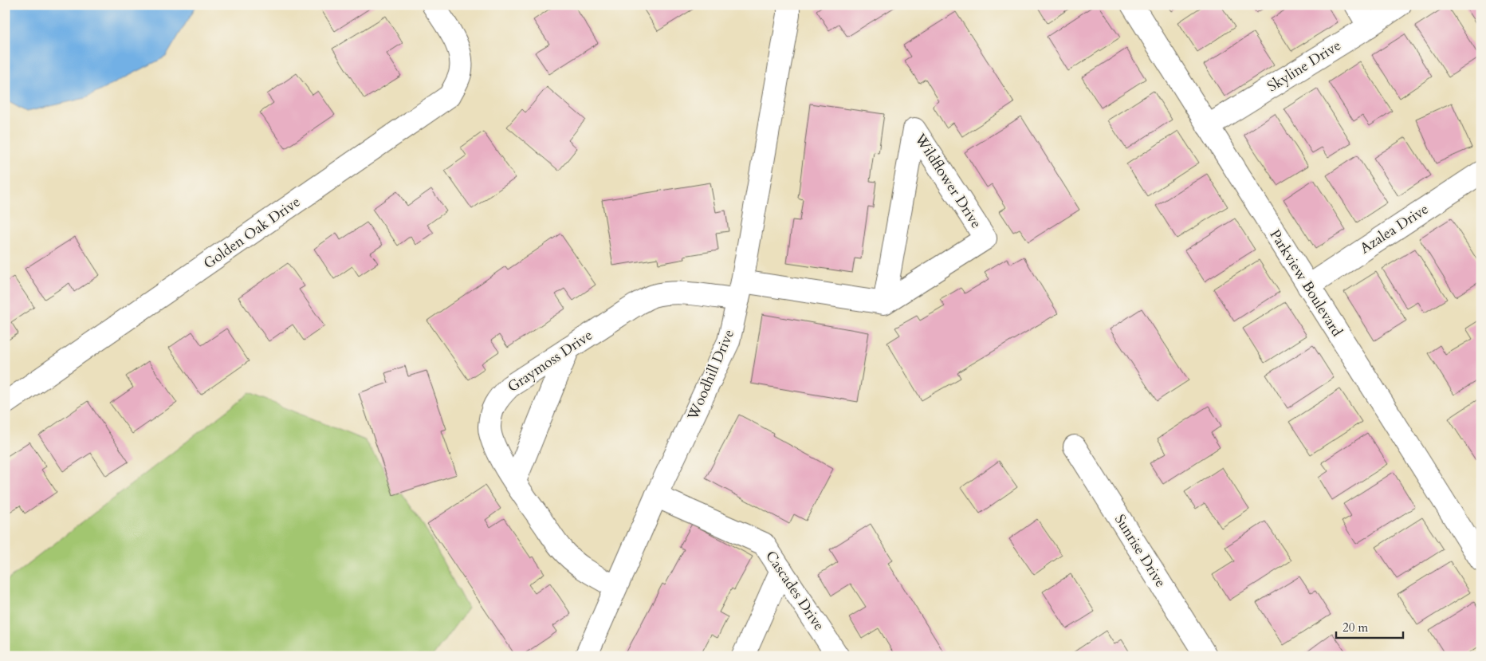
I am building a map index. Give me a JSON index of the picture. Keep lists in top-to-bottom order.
{
  "streets": {
    "street": [
      "Skyline Drive",
      "Wildflower Drive",
      "Azalea Drive",
      "Golden Oak Drive",
      "Parkview Boulevard",
      "Graymoss Drive",
      "Woodhill Drive",
      "Sunrise Drive",
      "Cascades Drive"
    ]
  },
  "crossings": [
    ["Skyline Drive", "Parkview Boulevard"],
    ["Azalea Drive", "Parkview Boulevard"],
    ["Graymoss Drive", "Woodhill Drive"],
    ["Woodhill Drive", "Cascades Drive"]
  ],
  "scale_bar": "20 m"
}
